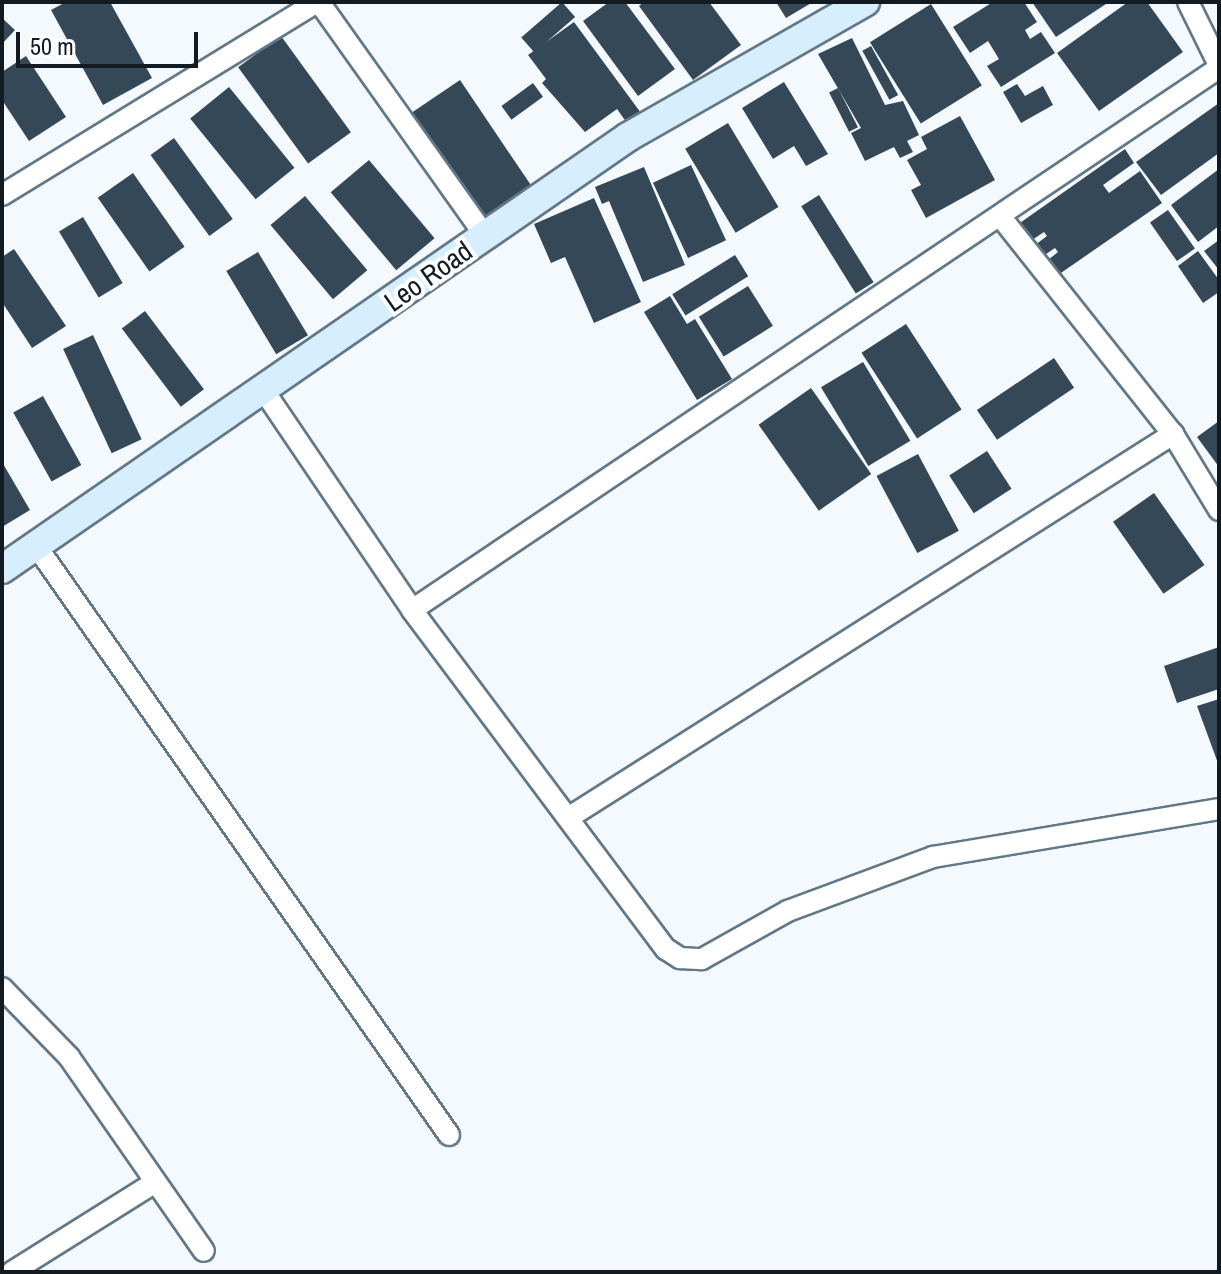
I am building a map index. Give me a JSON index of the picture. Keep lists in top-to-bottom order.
{
  "streets": {
    "street": ["Leo Road"]
  },
  "scale_bar": "50 m"
}
